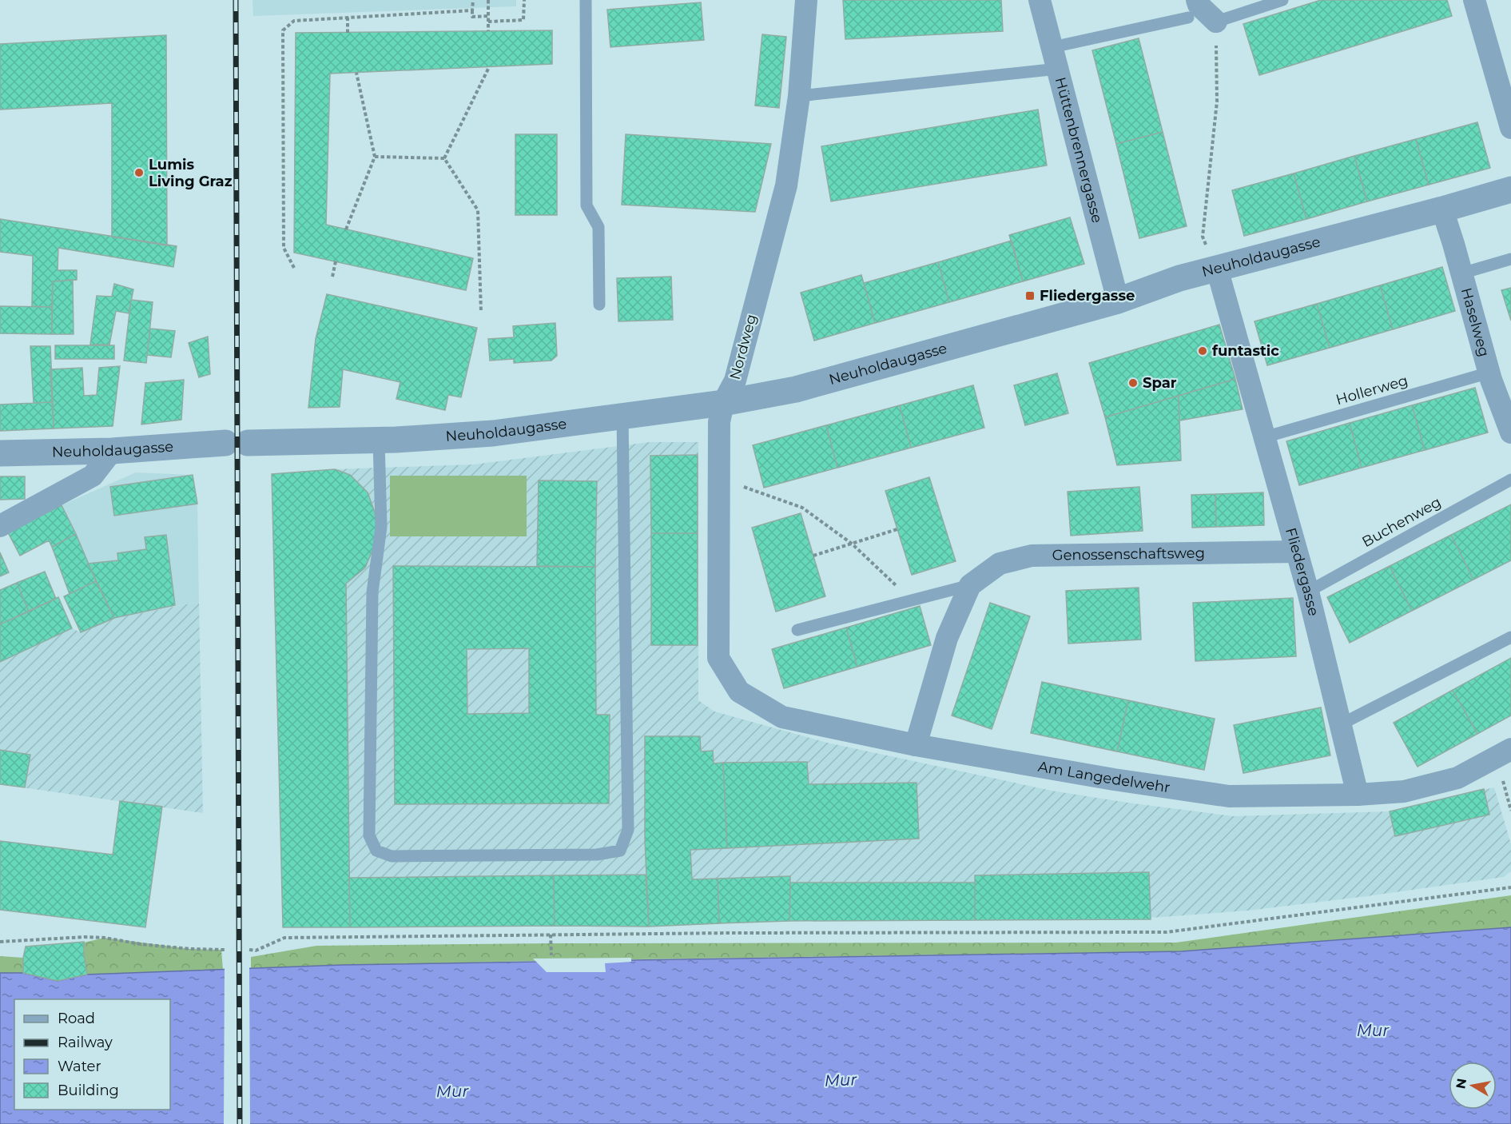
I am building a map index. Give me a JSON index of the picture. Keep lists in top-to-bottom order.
{
  "streets": {
    "street": [
      "Hüttenbrennergasse",
      "Neuholdaugasse",
      "Haselweg",
      "Nordweg",
      "Genossenschaftsweg",
      "Fliedergasse",
      "Am Langedelwehr"
    ],
    "lane": ["Hollerweg", "Buchenweg"]
  },
  "crossings": [
    ["Hüttenbrennergasse", "Neuholdaugasse"],
    ["Neuholdaugasse", "Haselweg"],
    ["Neuholdaugasse", "Nordweg"],
    ["Neuholdaugasse", "Fliedergasse"],
    ["Haselweg", "Hollerweg"],
    ["Nordweg", "Am Langedelwehr"],
    ["Hollerweg", "Fliedergasse"],
    ["Buchenweg", "Fliedergasse"],
    ["Genossenschaftsweg", "Fliedergasse"],
    ["Fliedergasse", "Am Langedelwehr"]
  ],
  "water": ["Mur"],
  "places": {
    "other": ["Lumis Living Graz", "funtastic", "Spar"],
    "transit": ["Fliedergasse"]
  },
  "legend": [
    "Road",
    "Railway",
    "Water",
    "Building"
  ],
  "north": "left"
}
